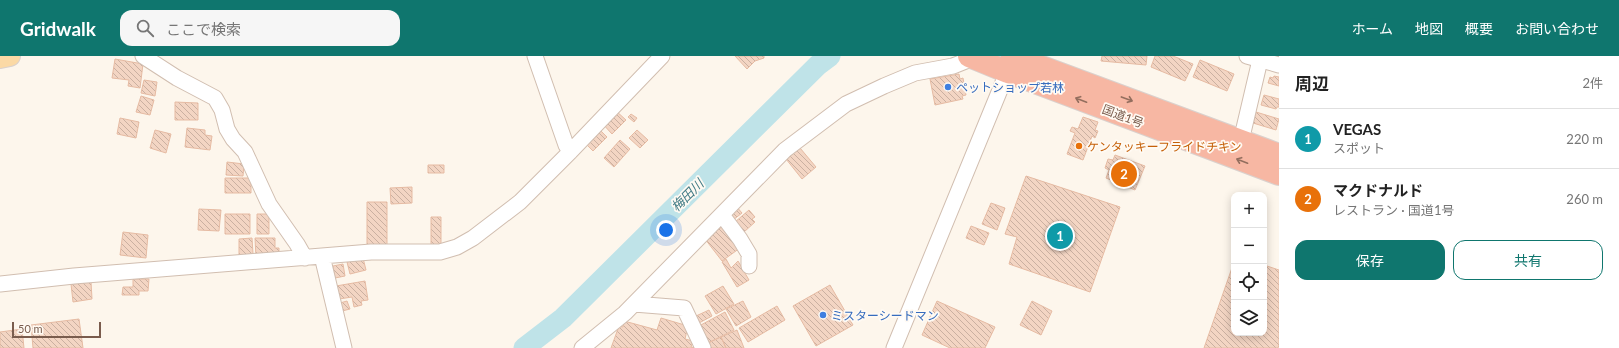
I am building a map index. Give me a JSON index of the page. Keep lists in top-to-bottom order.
{
  "streets": {
    "highway": ["国道1号"]
  },
  "water": ["梅田川"],
  "places": ["ペットショップ若林", "ケンタッキーフライドチキン", "ミスターシードマン"],
  "scale_bar": "50 m",
  "page": {
    "header": "Gridwalk",
    "search": "ここで検索",
    "nav": [
      "ホーム",
      "地図",
      "概要",
      "お問い合わせ"
    ],
    "heading": ["周辺", "2件"],
    "list": [
      {
        "mark": "1",
        "name": "VEGAS",
        "note": "スポット",
        "value": "220 m"
      },
      {
        "mark": "2",
        "name": "マクドナルド",
        "note": "レストラン · 国道1号",
        "value": "260 m"
      }
    ],
    "pins": ["2", "1"],
    "map_buttons": ["+", "−"],
    "buttons": ["保存", "共有"],
    "scale": "50 m"
  }
}
